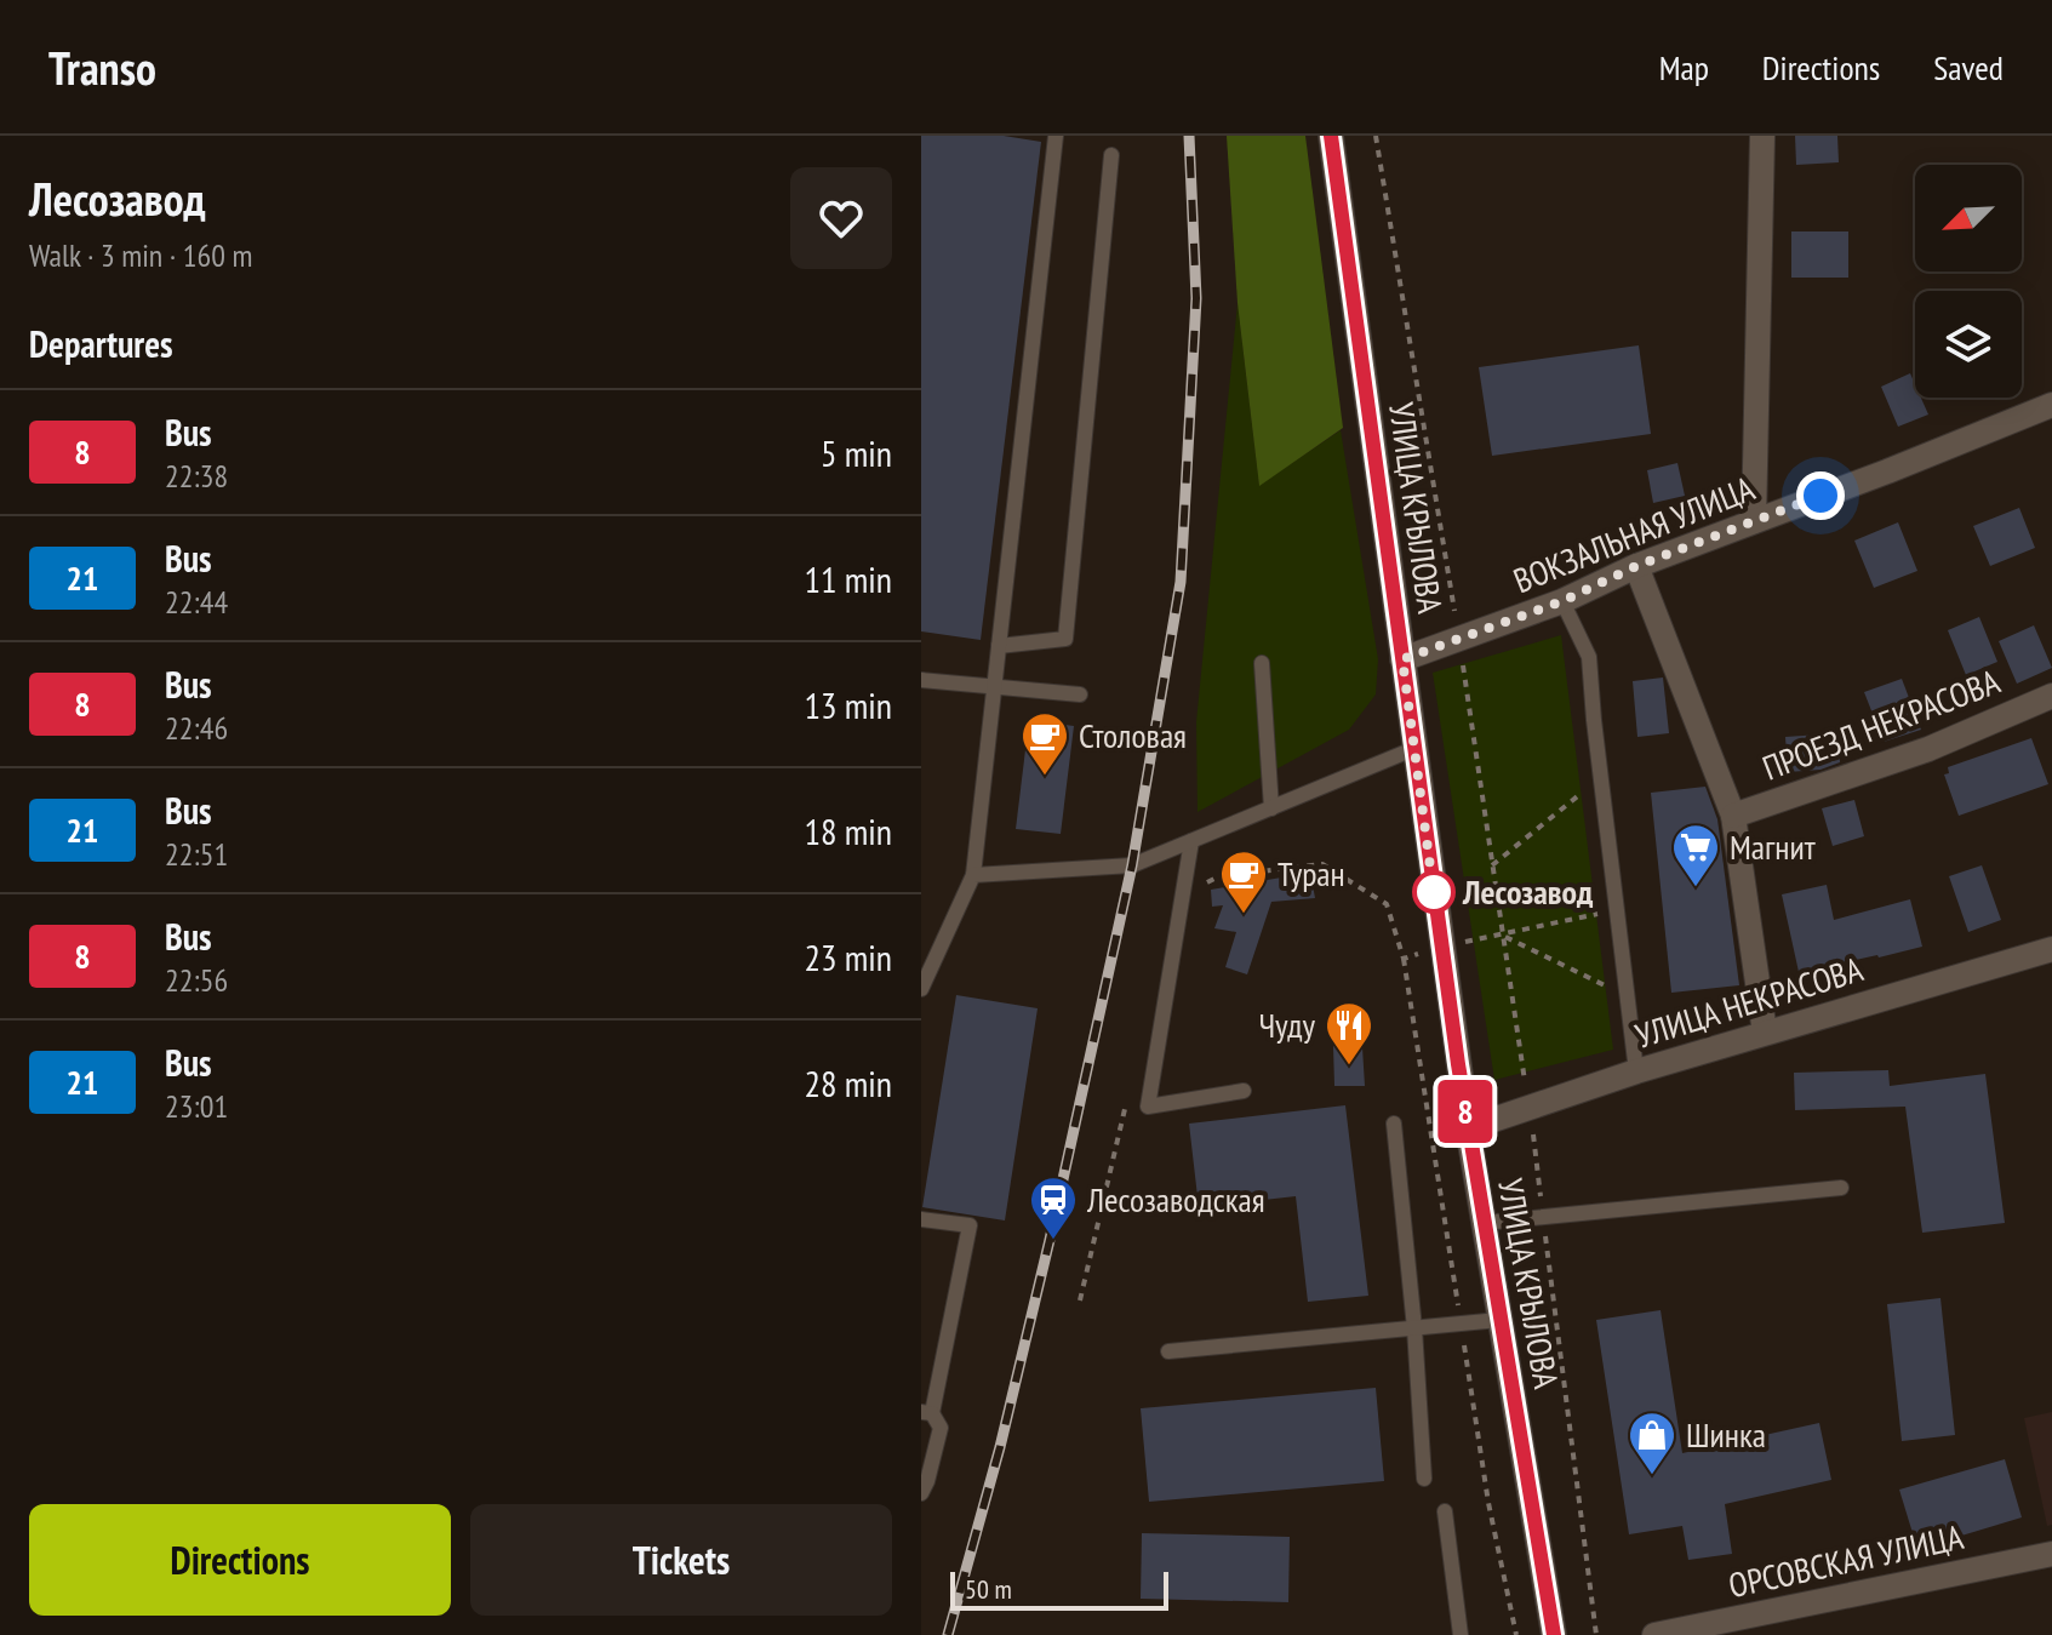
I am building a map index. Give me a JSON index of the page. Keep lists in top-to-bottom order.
{
  "streets": {
    "street": [
      "УЛИЦА КРЫЛОВА",
      "ВОКЗАЛЬНАЯ УЛИЦА",
      "ПРОЕЗД НЕКРАСОВА",
      "УЛИЦА НЕКРАСОВА",
      "ОРСОВСКАЯ УЛИЦА"
    ]
  },
  "crossings": [
    ["УЛИЦА КРЫЛОВА", "ВОКЗАЛЬНАЯ УЛИЦА"],
    ["УЛИЦА КРЫЛОВА", "УЛИЦА НЕКРАСОВА"]
  ],
  "places": {
    "cafe": ["Столовая", "Туран"],
    "supermarket": ["Магнит"],
    "other": ["Лесозавод"],
    "restaurant": ["Чуду"],
    "station": ["Лесозаводская"],
    "shop": ["Шинка"]
  },
  "lines": ["bus line 8"],
  "scale_bar": "50 m",
  "north": "bottom left",
  "page": {
    "header": "Transo",
    "nav": ["Map", "Directions", "Saved"],
    "heading": [
      ["Лесозавод", "Walk · 3 min · 160 m"],
      "Departures"
    ],
    "on_map": "8",
    "list": [
      {
        "mark": "8",
        "name": "Bus",
        "note": "22:38",
        "value": "5 min"
      },
      {
        "mark": "21",
        "name": "Bus",
        "note": "22:44",
        "value": "11 min"
      },
      {
        "mark": "8",
        "name": "Bus",
        "note": "22:46",
        "value": "13 min"
      },
      {
        "mark": "21",
        "name": "Bus",
        "note": "22:51",
        "value": "18 min"
      },
      {
        "mark": "8",
        "name": "Bus",
        "note": "22:56",
        "value": "23 min"
      },
      {
        "mark": "21",
        "name": "Bus",
        "note": "23:01",
        "value": "28 min"
      }
    ],
    "buttons": ["Directions", "Tickets"],
    "scale": "50 m"
  }
}
